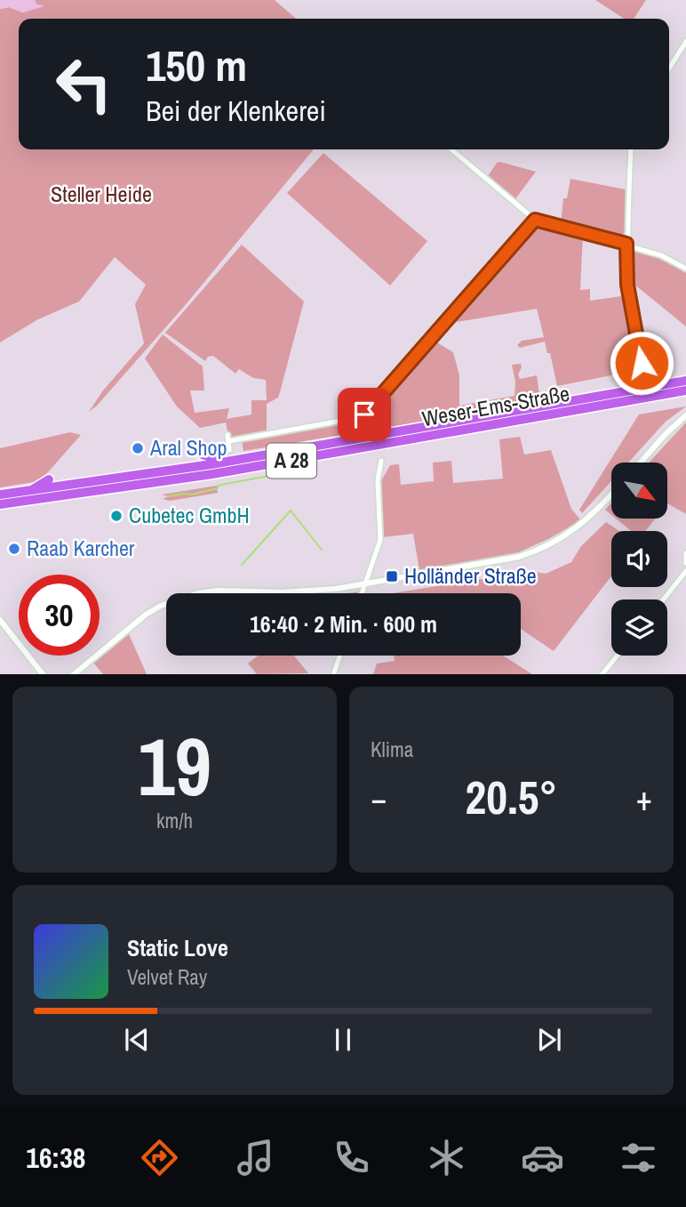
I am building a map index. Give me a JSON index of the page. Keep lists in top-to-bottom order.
{
  "streets": {
    "highway": ["Weser-Ems-Straße", "A 28"]
  },
  "crossings": [
    ["Weser-Ems-Straße", "A 28"]
  ],
  "parks": ["Steller Heide"],
  "places": {
    "other": ["Aral Shop", "Cubetec GmbH", "Raab Karcher"],
    "transit": ["Holländer Straße"]
  },
  "north": "bottom right",
  "page": {
    "turn": ["150 m", "Bei der Klenkerei"],
    "limit": "30",
    "trip": "16:40 · 2 Min. · 600 m",
    "tile": [
      ["19", "km/h"],
      "Klima"
    ],
    "heat": ["−", "20.5°", "+"],
    "song": ["Static Love", "Velvet Ray"],
    "tabs": "16:38"
  }
}
